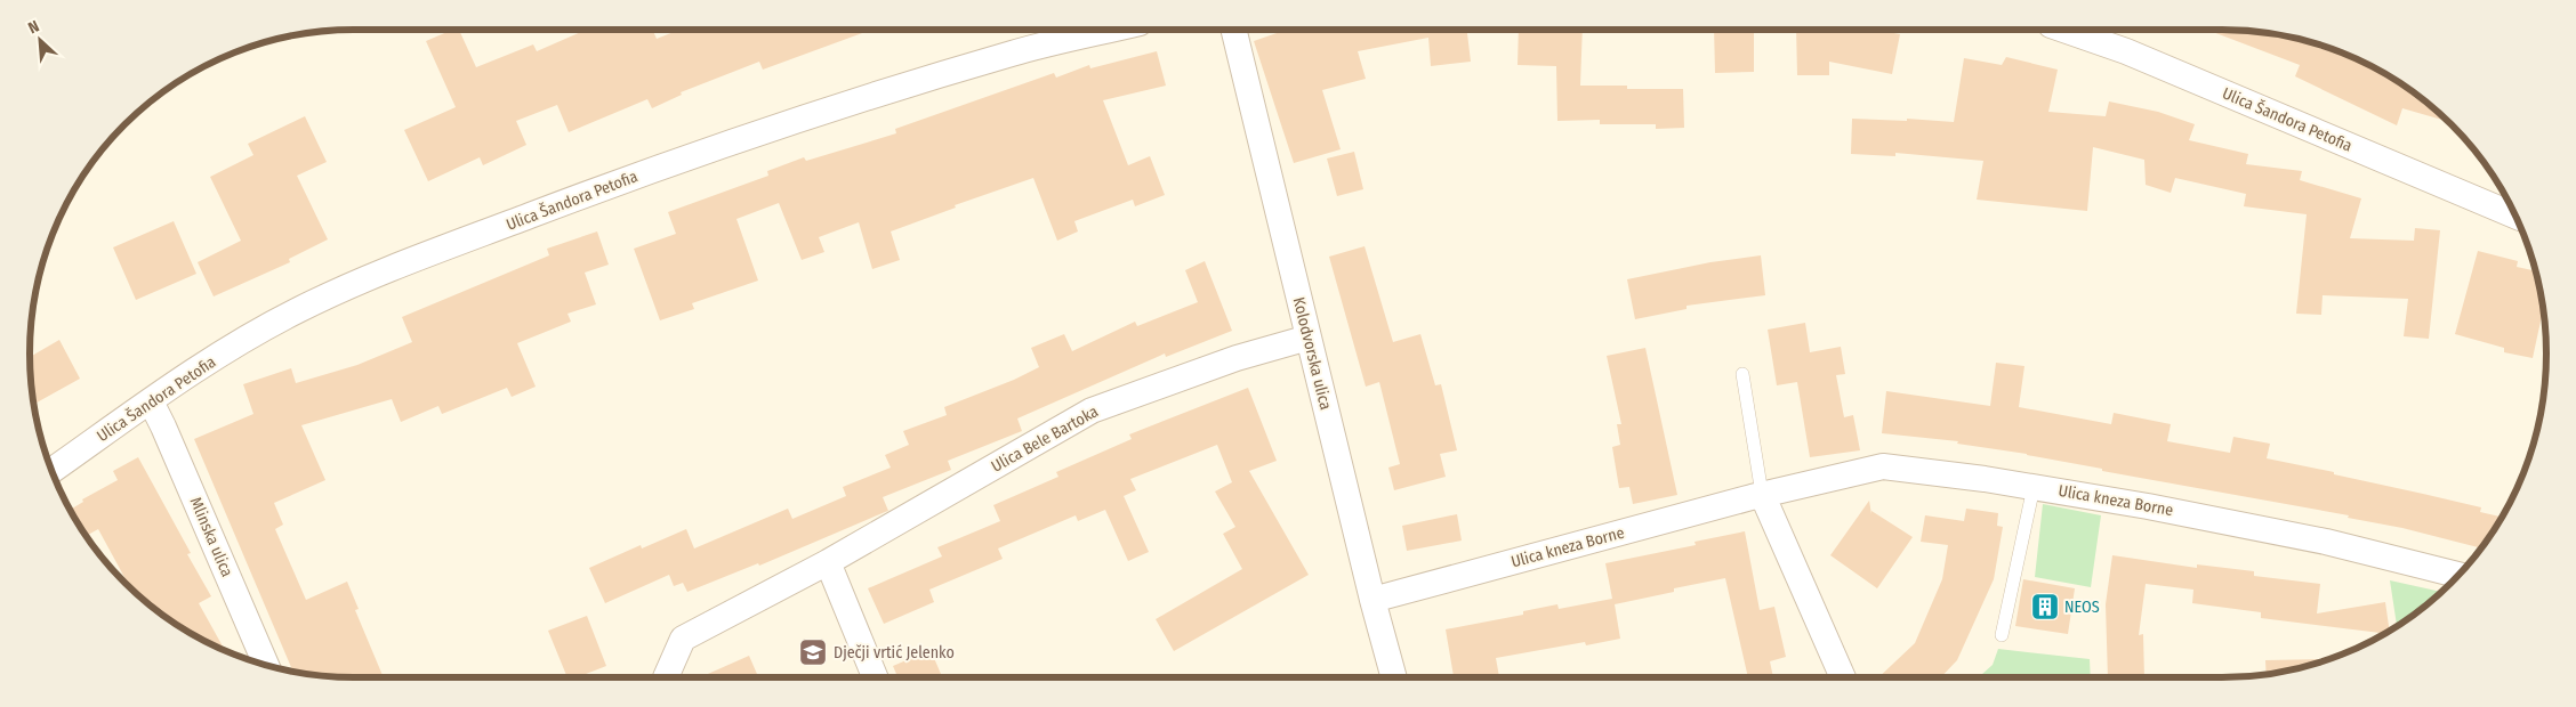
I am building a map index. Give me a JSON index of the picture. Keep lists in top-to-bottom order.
{
  "streets": {
    "street": [
      "Ulica Šandora Petofia",
      "Kolodvorska ulica",
      "Ulica Bele Bartoka",
      "Ulica kneza Borne",
      "Mlinska ulica"
    ]
  },
  "crossings": [
    ["Ulica Šandora Petofia", "Mlinska ulica"],
    ["Kolodvorska ulica", "Ulica Bele Bartoka"],
    ["Kolodvorska ulica", "Ulica kneza Borne"]
  ],
  "places": {
    "building": ["NEOS"],
    "school or university": ["Dječji vrtić Jelenko"]
  },
  "north": "top left"
}
